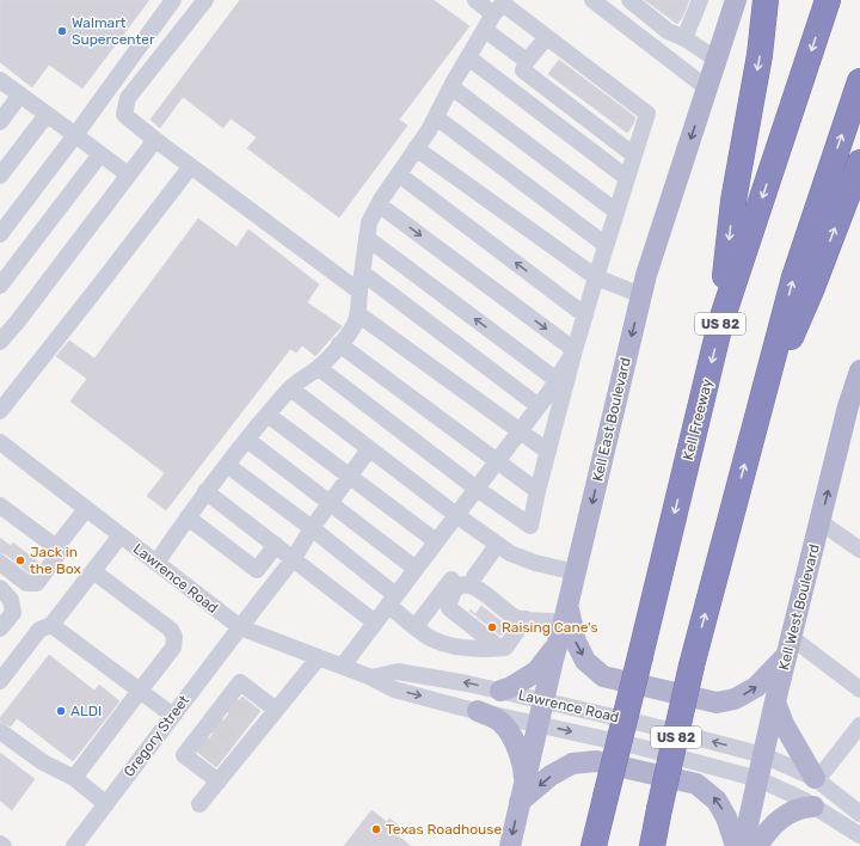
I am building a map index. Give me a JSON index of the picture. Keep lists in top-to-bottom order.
{
  "streets": {
    "highway": ["US 82", "Kell Freeway"],
    "main road": ["Kell East Boulevard", "Kell West Boulevard"],
    "street": ["Lawrence Road", "Gregory Street"]
  },
  "crossings": [
    ["Kell East Boulevard", "Lawrence Road"],
    ["Lawrence Road", "Kell West Boulevard"],
    ["Lawrence Road", "Gregory Street"]
  ],
  "one_way": ["Kell East Boulevard"],
  "places": [
    "Walmart Supercenter",
    "Jack in the Box",
    "Raising Cane's",
    "ALDI",
    "Texas Roadhouse"
  ]
}
